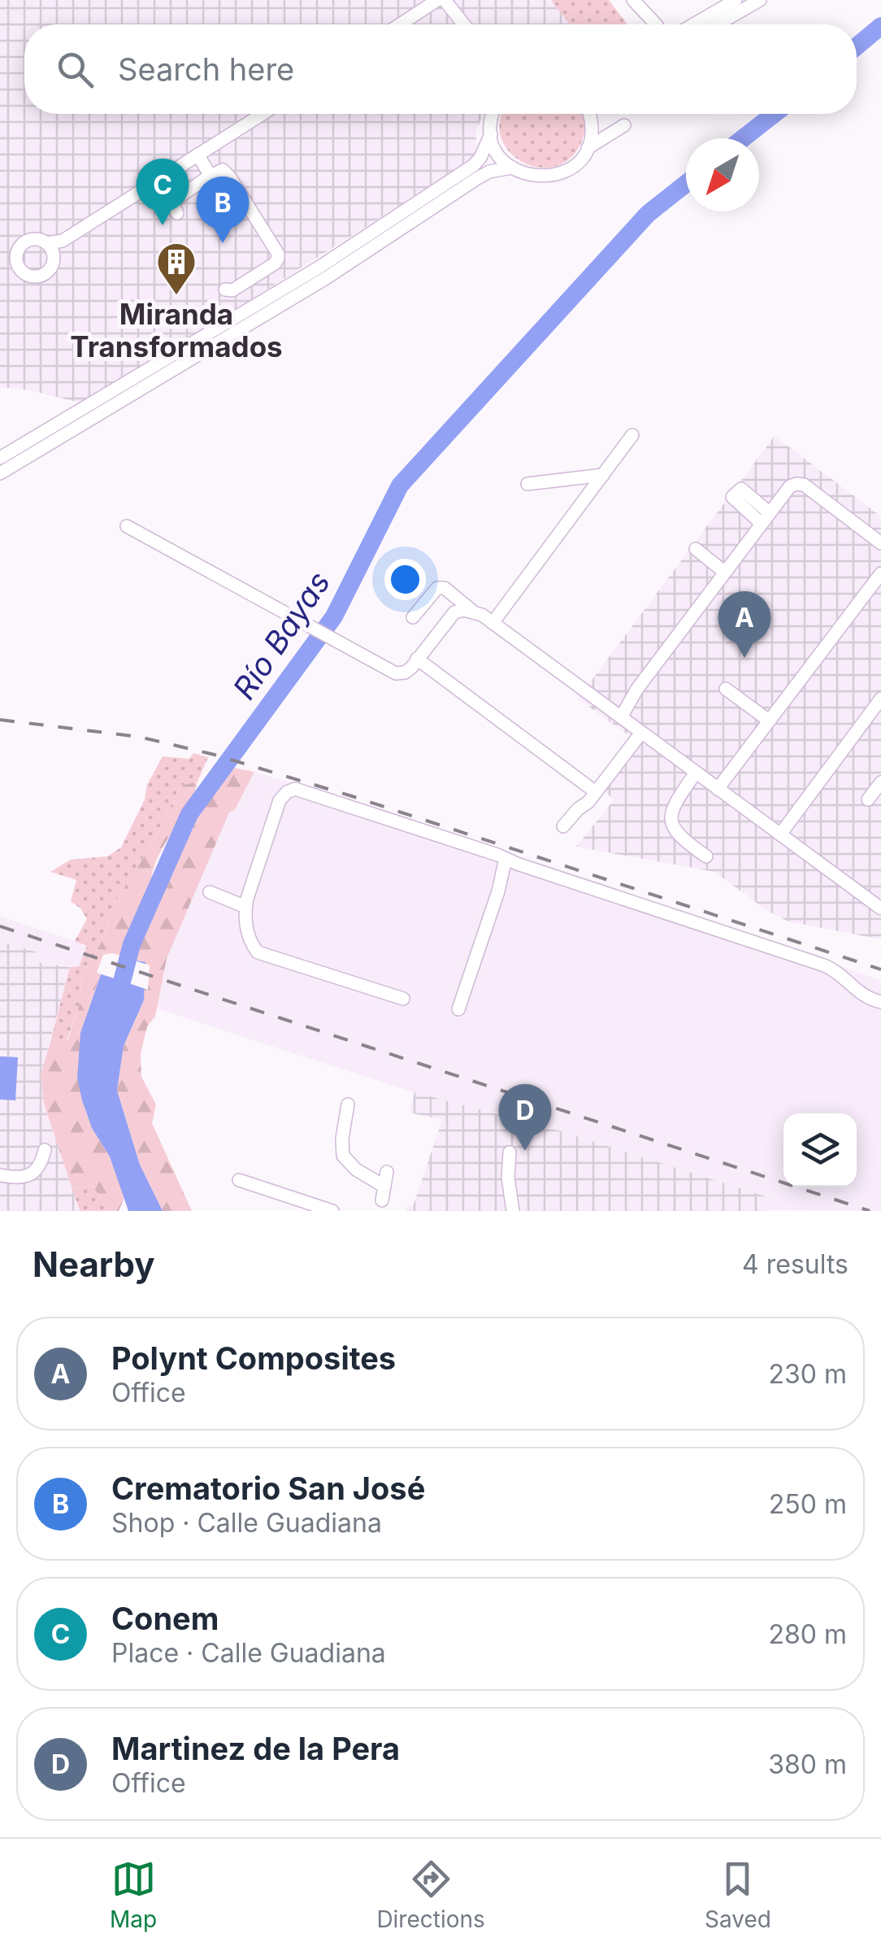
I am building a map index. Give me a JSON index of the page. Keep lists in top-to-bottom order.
{
  "water": ["Río Bayas"],
  "places": {
    "building": ["Miranda Transformados"]
  },
  "north": "bottom left",
  "page": {
    "search": "Search here",
    "pins": [
      "C",
      "B",
      "A",
      "D"
    ],
    "heading": ["Nearby", "4 results"],
    "list": [
      {
        "mark": "A",
        "name": "Polynt Composites",
        "note": "Office",
        "value": "230 m"
      },
      {
        "mark": "B",
        "name": "Crematorio San José",
        "note": "Shop · Calle Guadiana",
        "value": "250 m"
      },
      {
        "mark": "C",
        "name": "Conem",
        "note": "Place · Calle Guadiana",
        "value": "280 m"
      },
      {
        "mark": "D",
        "name": "Martinez de la Pera",
        "note": "Office",
        "value": "380 m"
      }
    ],
    "nav": ["Map", "Directions", "Saved"]
  }
}
